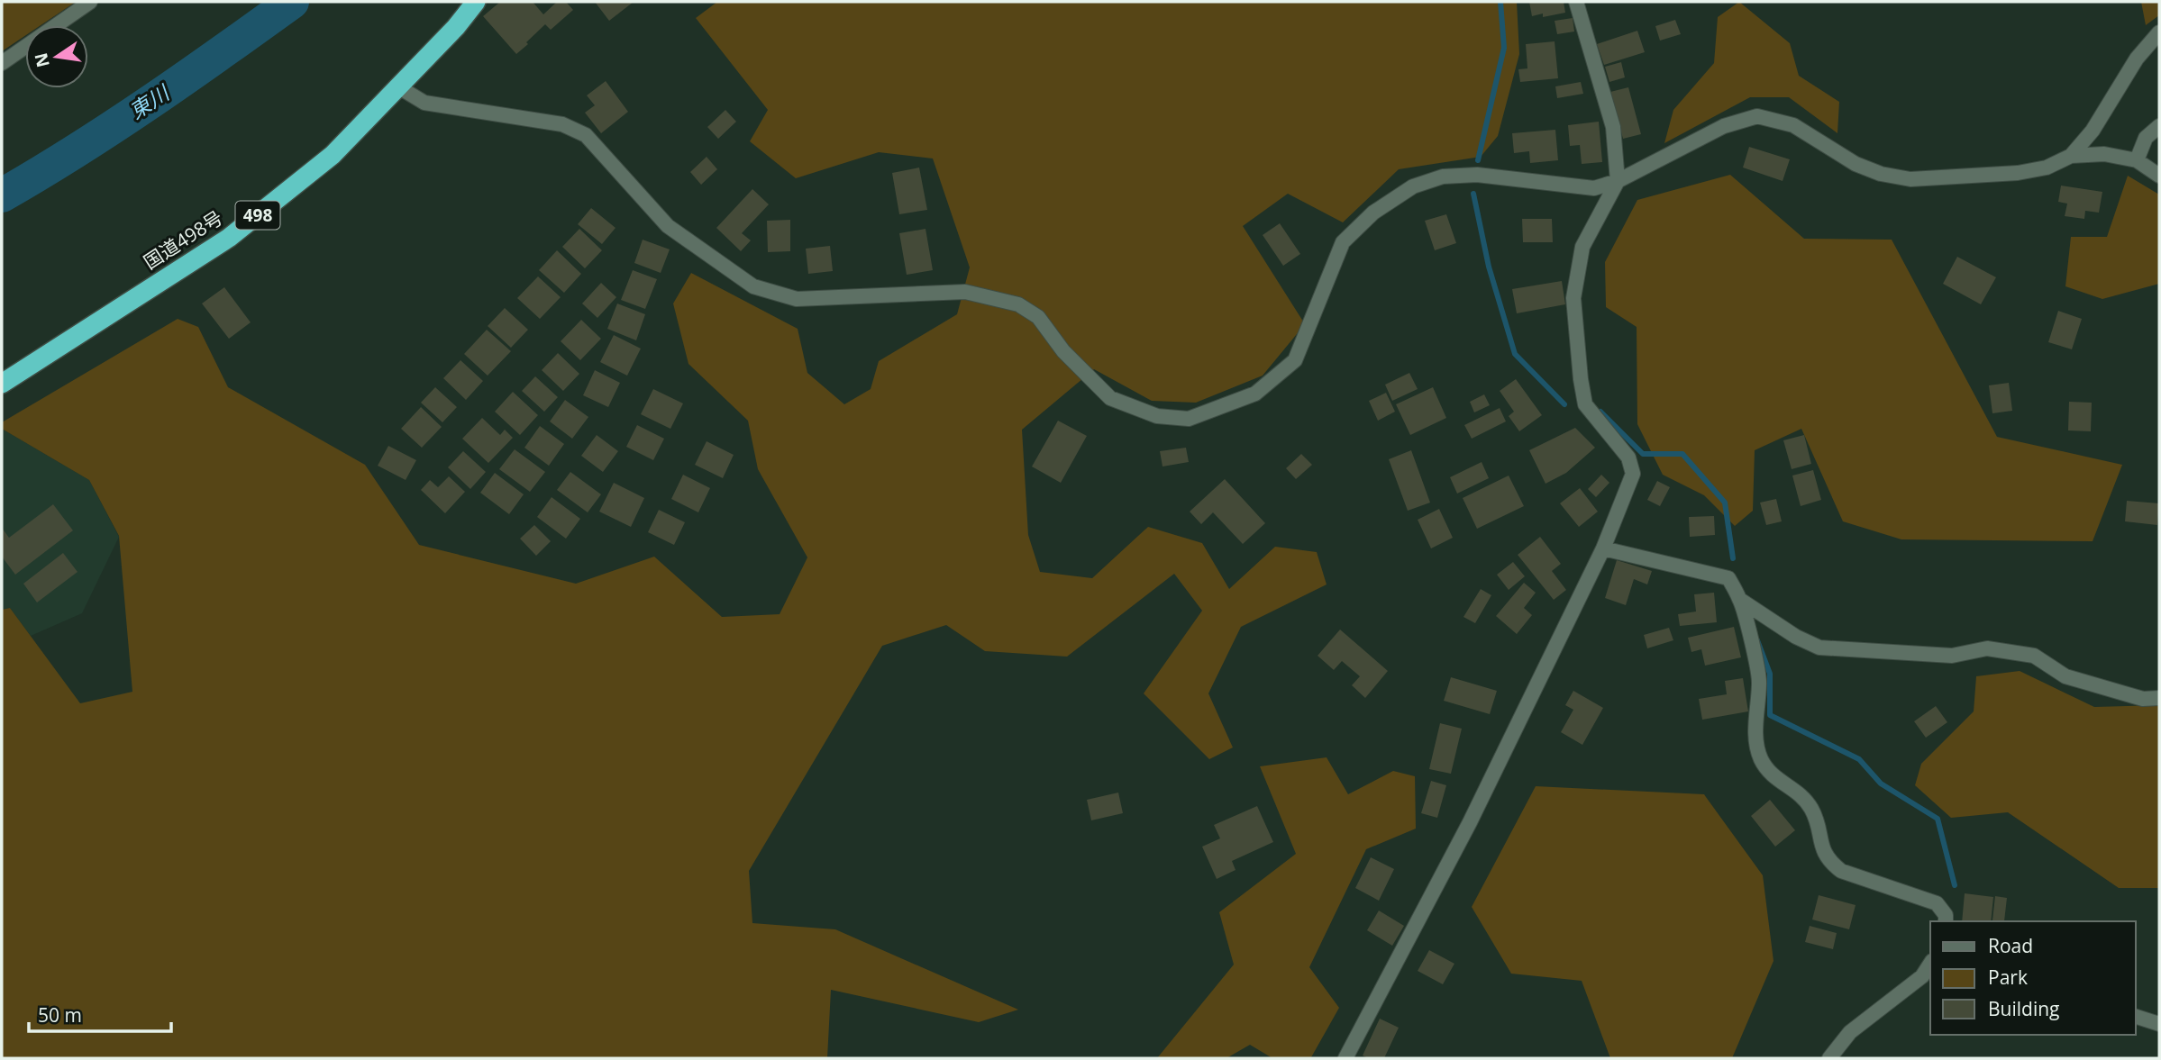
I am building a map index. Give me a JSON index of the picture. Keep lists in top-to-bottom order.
{
  "streets": {
    "highway": ["498", "国道498号"]
  },
  "water": ["東川"],
  "legend": ["Road", "Park", "Building"],
  "scale_bar": "50 m",
  "north": "left"
}
